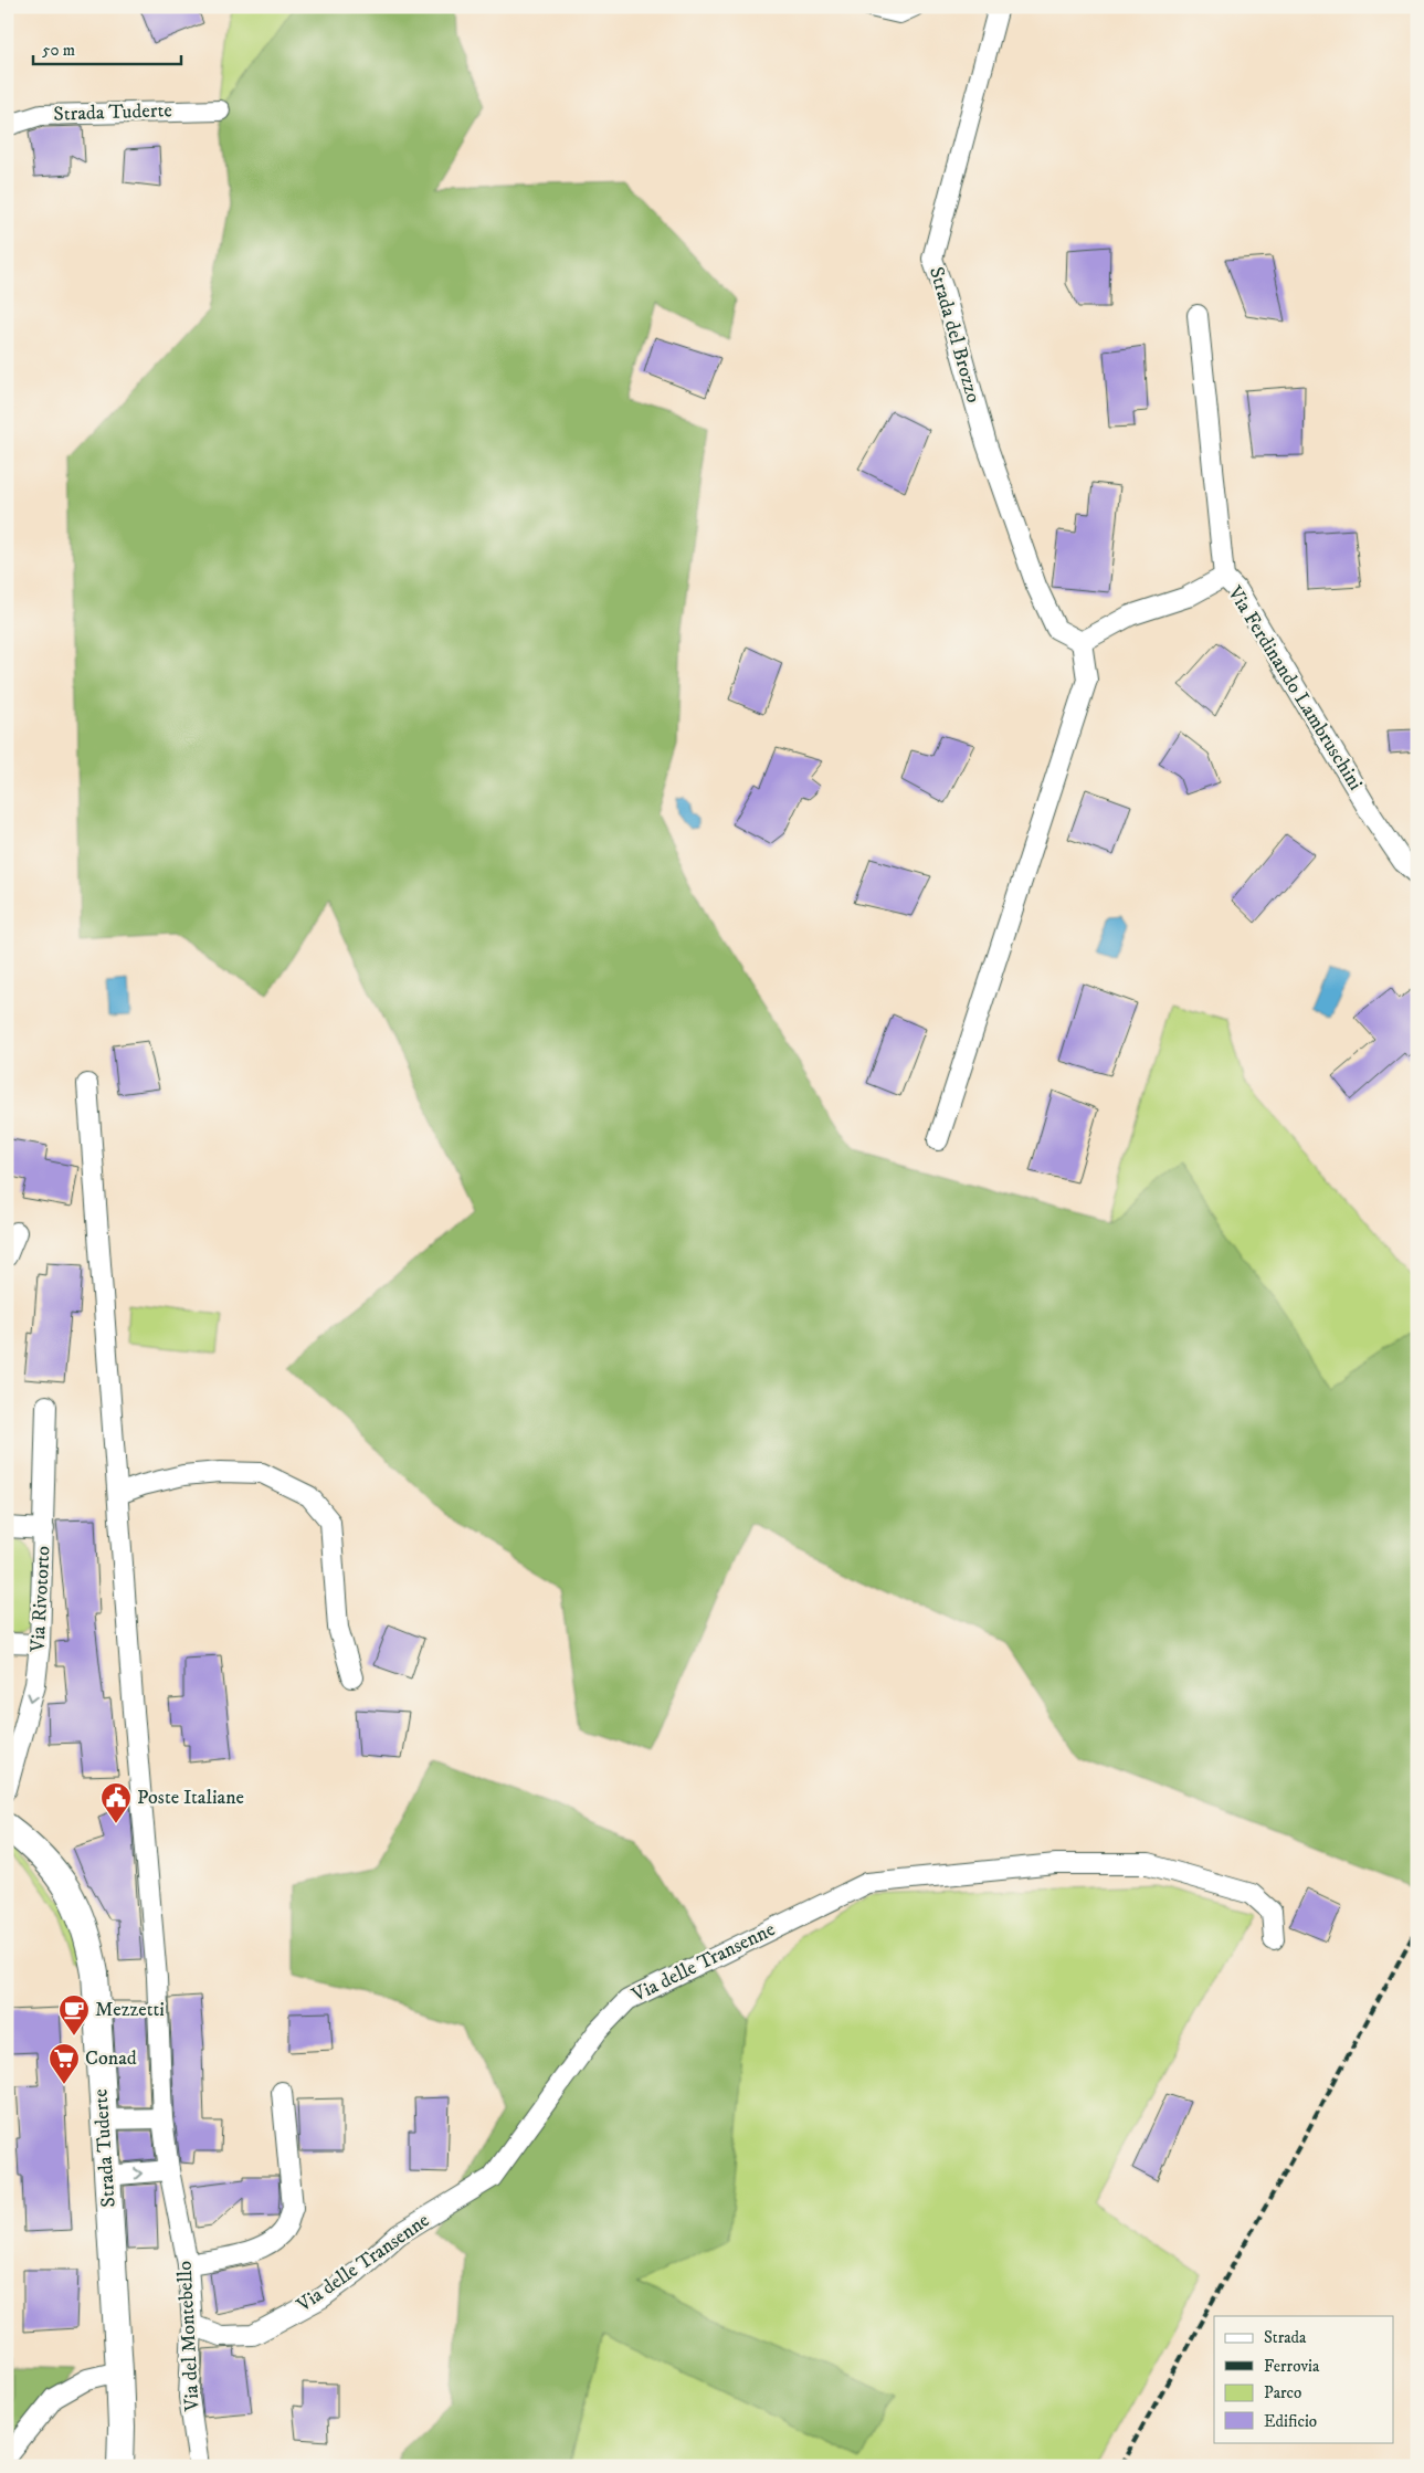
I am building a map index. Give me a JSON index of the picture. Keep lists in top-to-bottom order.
{
  "streets": {
    "main road": ["Strada Tuderte"],
    "street": [
      "Strada del Brozzo",
      "Via Ferdinando Lambruschini",
      "Via Rivotorto",
      "Via delle Transenne",
      "Via del Montebello"
    ]
  },
  "crossings": [
    ["Strada del Brozzo", "Via Ferdinando Lambruschini"],
    ["Via delle Transenne", "Via del Montebello"]
  ],
  "one_way": ["Via Rivotorto"],
  "places": {
    "public building": ["Poste Italiane"],
    "cafe": ["Mezzetti"],
    "supermarket": ["Conad"]
  },
  "legend": [
    "Strada",
    "Ferrovia",
    "Parco",
    "Edificio"
  ],
  "scale_bar": "50 m"
}
